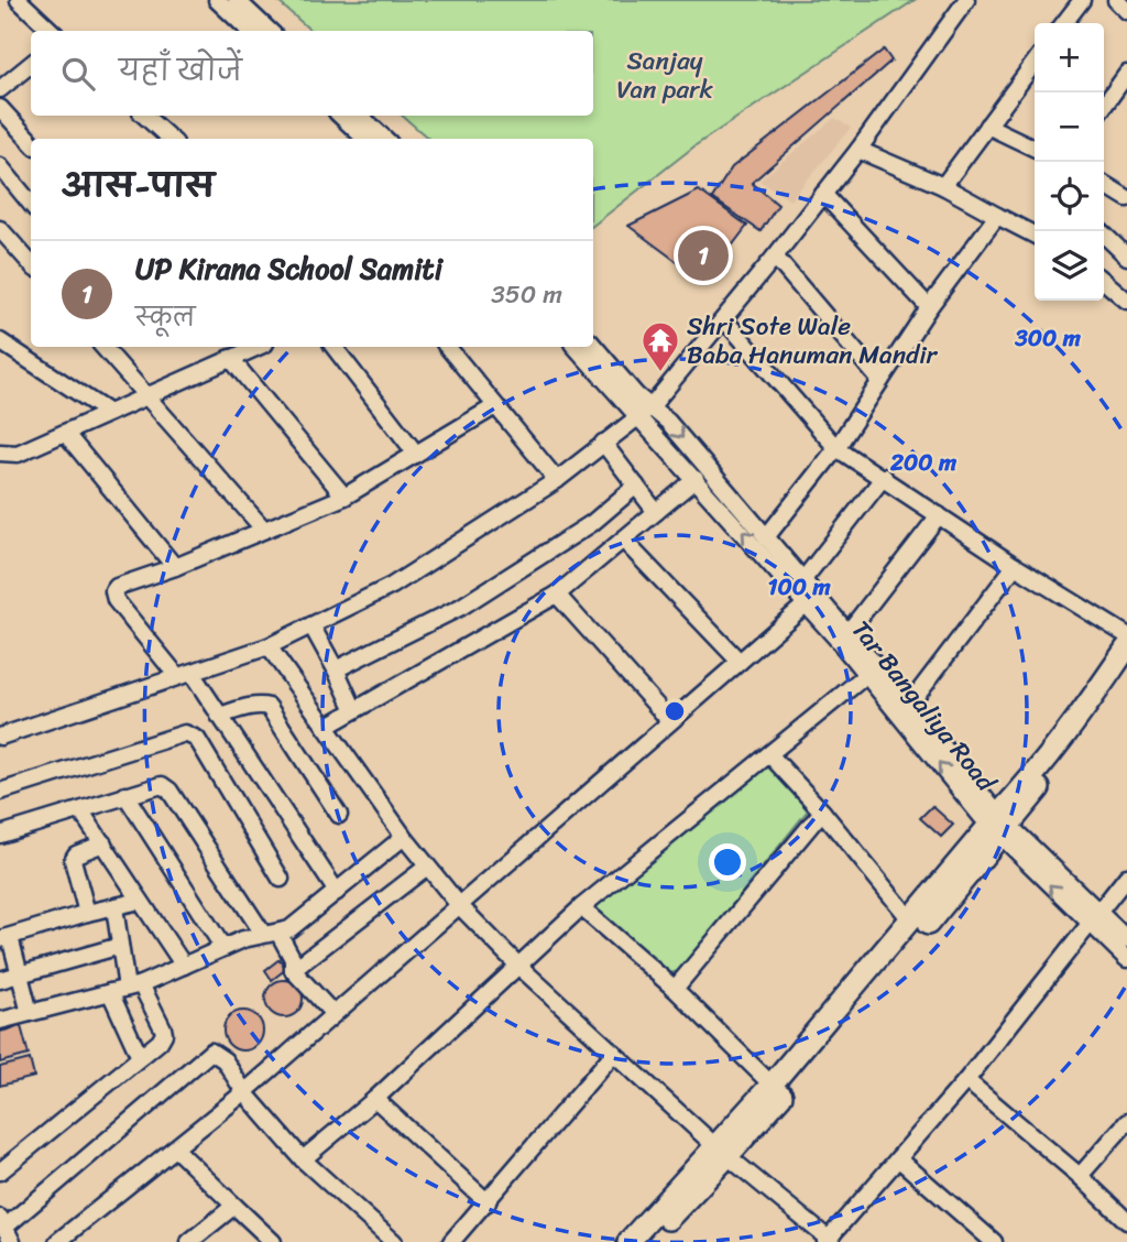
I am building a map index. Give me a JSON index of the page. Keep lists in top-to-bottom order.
{
  "streets": {
    "street": ["Tar Bangaliya Road"]
  },
  "parks": ["Sanjay Van park"],
  "places": {
    "temple": ["Shri Sote Wale Baba Hanuman Mandir"]
  },
  "page": {
    "map_buttons": ["+", "−"],
    "search": "यहाँ खोजें",
    "heading": "आस-पास",
    "pins": "1",
    "list": [
      {
        "mark": "1",
        "name": "UP Kirana School Samiti",
        "note": "स्कूल",
        "value": "350 m"
      }
    ]
  },
  "rings": ["300 m", "200 m", "100 m"]
}
